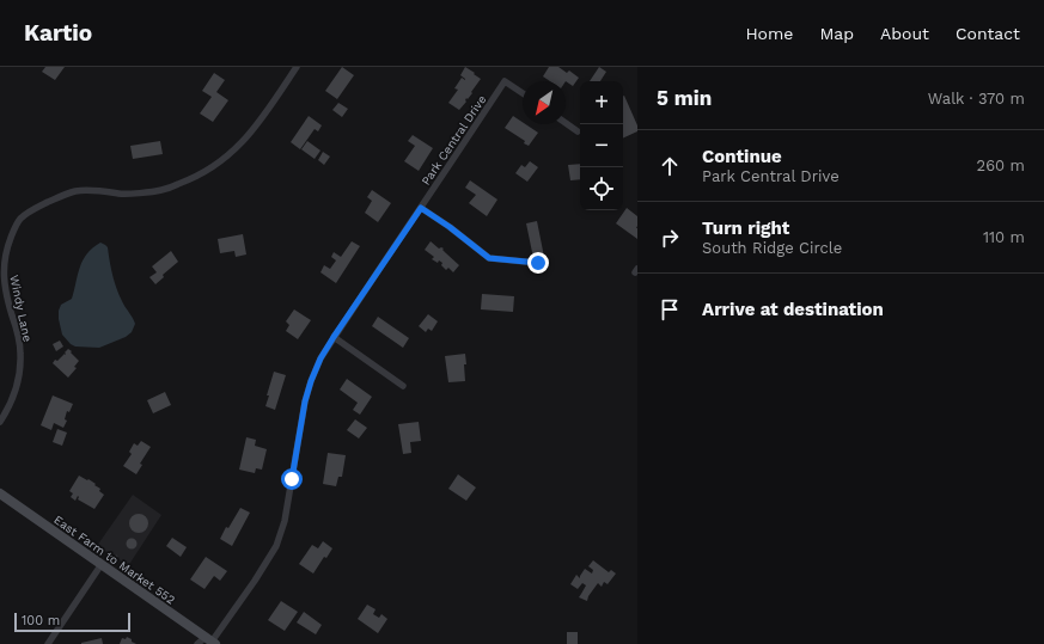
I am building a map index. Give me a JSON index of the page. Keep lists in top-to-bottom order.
{
  "streets": {
    "main road": ["East Farm to Market 552"],
    "street": ["Park Central Drive", "Windy Lane"]
  },
  "crossings": [
    ["Park Central Drive", "East Farm to Market 552"]
  ],
  "scale_bar": "100 m",
  "north": "bottom left",
  "page": {
    "header": "Kartio",
    "nav": [
      "Home",
      "Map",
      "About",
      "Contact"
    ],
    "heading": ["5 min", "Walk · 370 m"],
    "map_buttons": ["+", "−"],
    "list": [
      ["Continue", "Park Central Drive", "260 m"],
      ["Turn right", "South Ridge Circle", "110 m"],
      "Arrive at destination"
    ],
    "scale": "100 m"
  }
}
